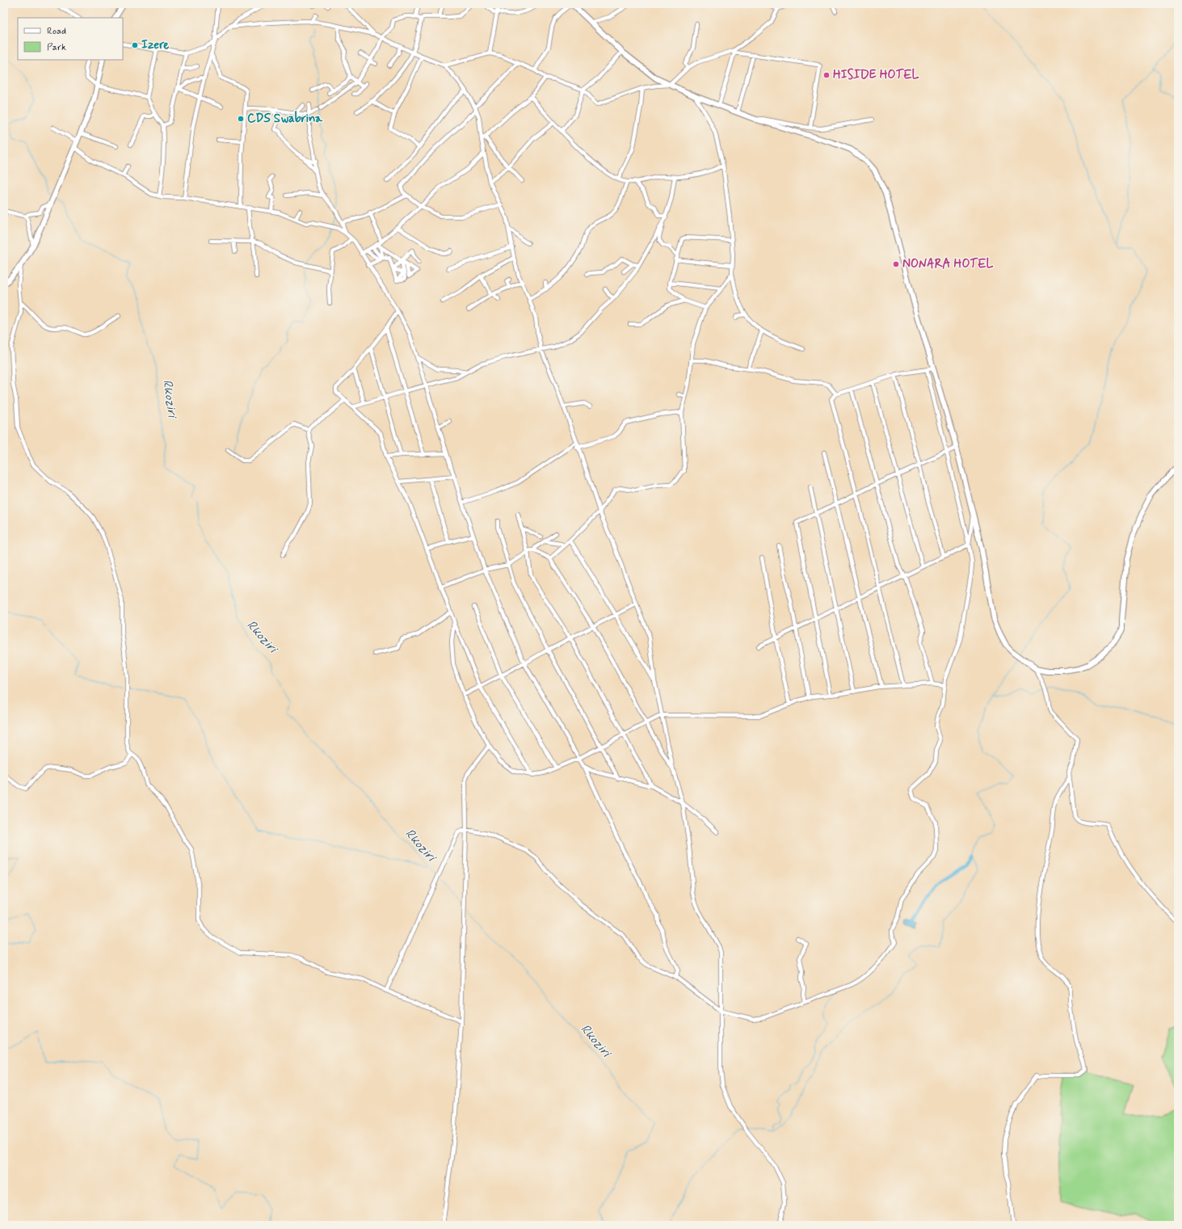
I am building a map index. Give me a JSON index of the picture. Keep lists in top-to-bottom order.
{
  "water": ["Rkoziri"],
  "places": [
    "Izere",
    "HISIDE HOTEL",
    "CDS Swabrina",
    "NONARA HOTEL"
  ],
  "legend": ["Road", "Park"]
}
